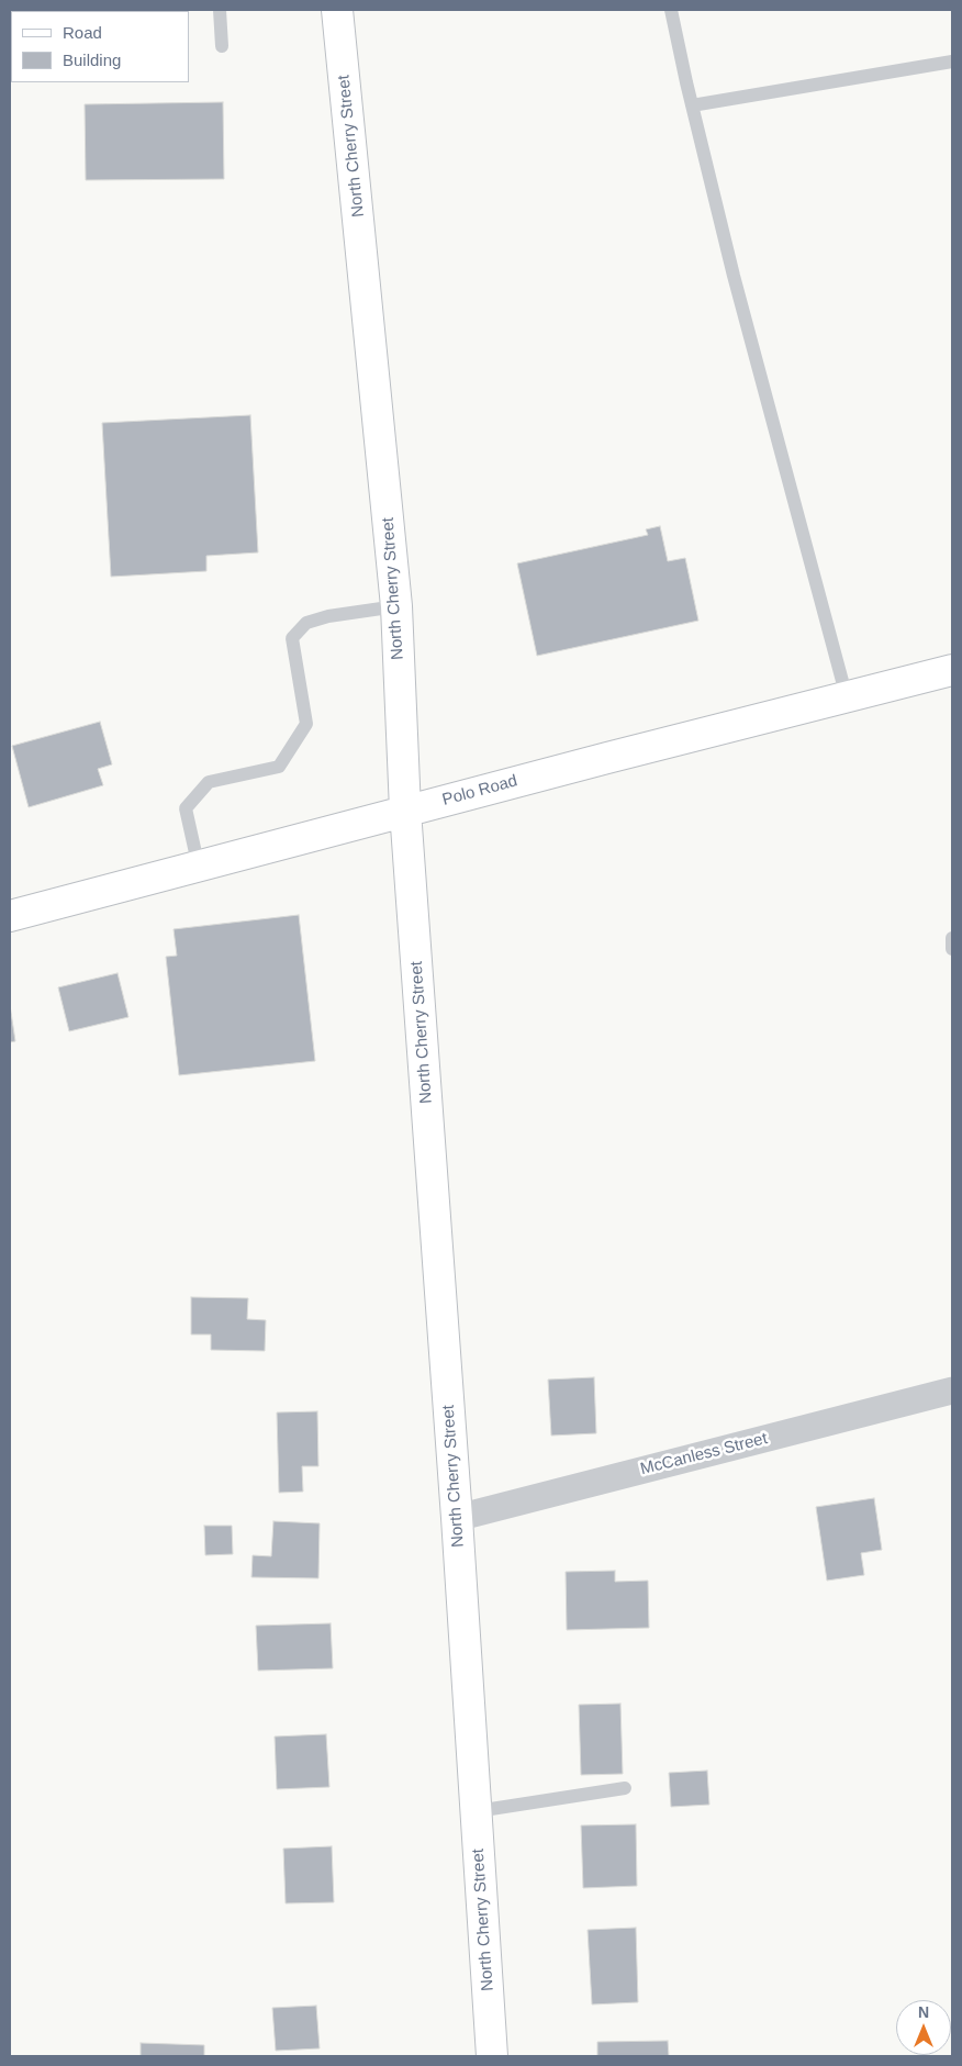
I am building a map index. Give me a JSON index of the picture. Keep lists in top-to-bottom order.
{
  "streets": {
    "main road": ["North Cherry Street", "Polo Road"],
    "street": ["McCanless Street"]
  },
  "crossings": [
    ["North Cherry Street", "Polo Road"],
    ["North Cherry Street", "McCanless Street"]
  ],
  "legend": ["Road", "Building"],
  "north": "top"
}
